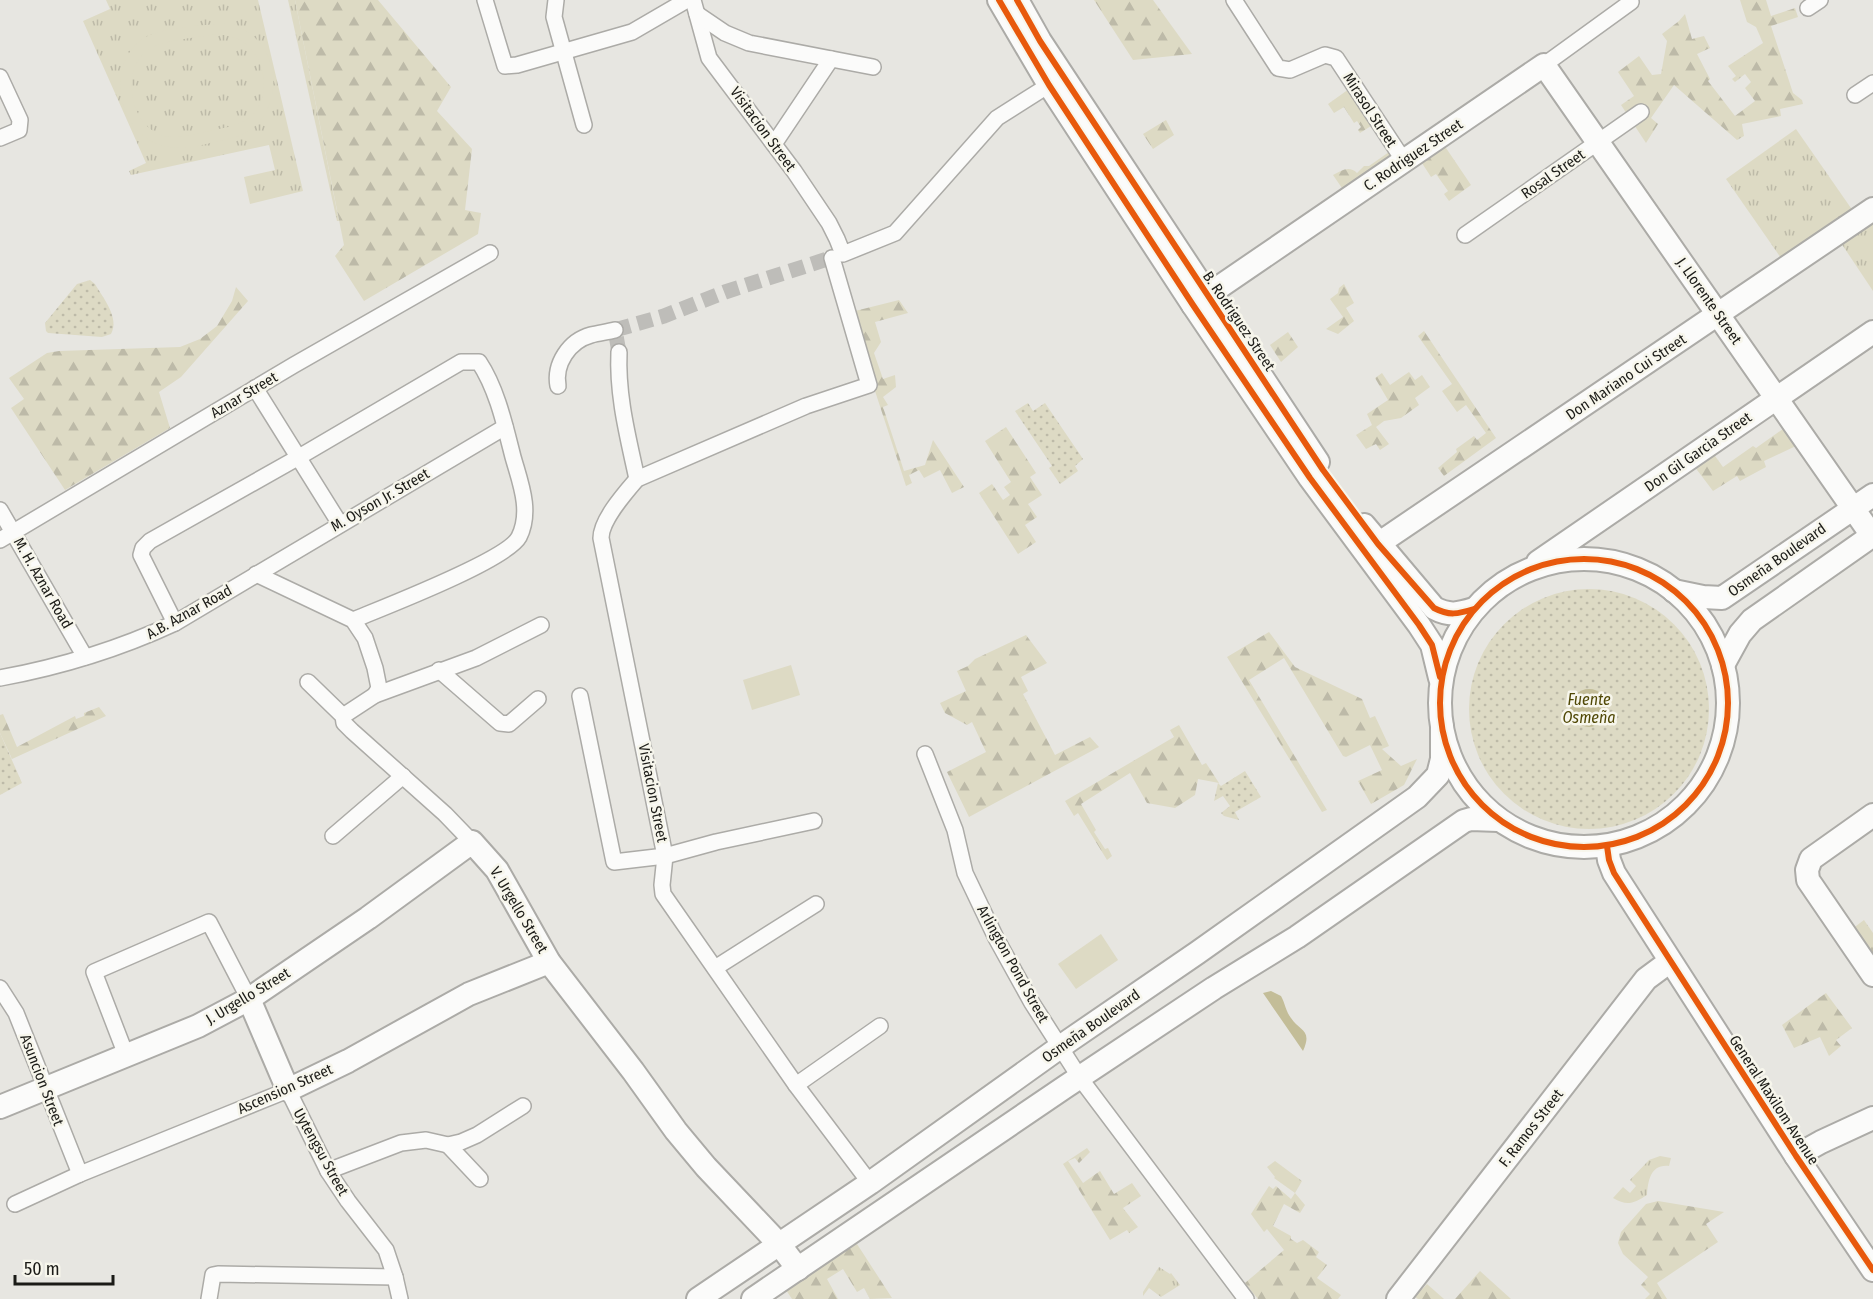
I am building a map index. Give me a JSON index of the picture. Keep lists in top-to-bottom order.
{
  "streets": {
    "main road": [
      "C. Rodriguez Street",
      "J. Llorente Street",
      "B. Rodriguez Street",
      "Don Mariano Cui Street",
      "Don Gil Garcia Street",
      "Osmeña Boulevard",
      "V. Urgello Street",
      "J. Urgello Street",
      "Ascension Street",
      "General Maxilom Avenue",
      "F. Ramos Street",
      "Uytengsu Street"
    ],
    "street": [
      "Mirasol Street",
      "Visitacion Street",
      "Rosal Street",
      "Aznar Street",
      "M. Oyson Jr. Street",
      "M. H. Aznar Road",
      "A.B. Aznar Road",
      "Arlington Pond Street",
      "Asuncion Street"
    ]
  },
  "crossings": [
    ["Mirasol Street", "C. Rodriguez Street"],
    ["Visitacion Street", "Osmeña Boulevard"],
    ["C. Rodriguez Street", "J. Llorente Street"],
    ["C. Rodriguez Street", "B. Rodriguez Street"],
    ["Rosal Street", "J. Llorente Street"],
    ["J. Llorente Street", "Don Mariano Cui Street"],
    ["J. Llorente Street", "Don Gil Garcia Street"],
    ["J. Llorente Street", "Osmeña Boulevard"],
    ["B. Rodriguez Street", "Don Mariano Cui Street"],
    ["Aznar Street", "M. H. Aznar Road"],
    ["M. Oyson Jr. Street", "A.B. Aznar Road"],
    ["Osmeña Boulevard", "V. Urgello Street"],
    ["Osmeña Boulevard", "Arlington Pond Street"],
    ["M. H. Aznar Road", "A.B. Aznar Road"],
    ["V. Urgello Street", "J. Urgello Street"],
    ["V. Urgello Street", "Ascension Street"],
    ["J. Urgello Street", "Asuncion Street"],
    ["J. Urgello Street", "Uytengsu Street"],
    ["Asuncion Street", "Ascension Street"],
    ["Ascension Street", "Uytengsu Street"],
    ["General Maxilom Avenue", "F. Ramos Street"]
  ],
  "water": ["Fuente Osmeña"],
  "scale_bar": "50 m"
}
